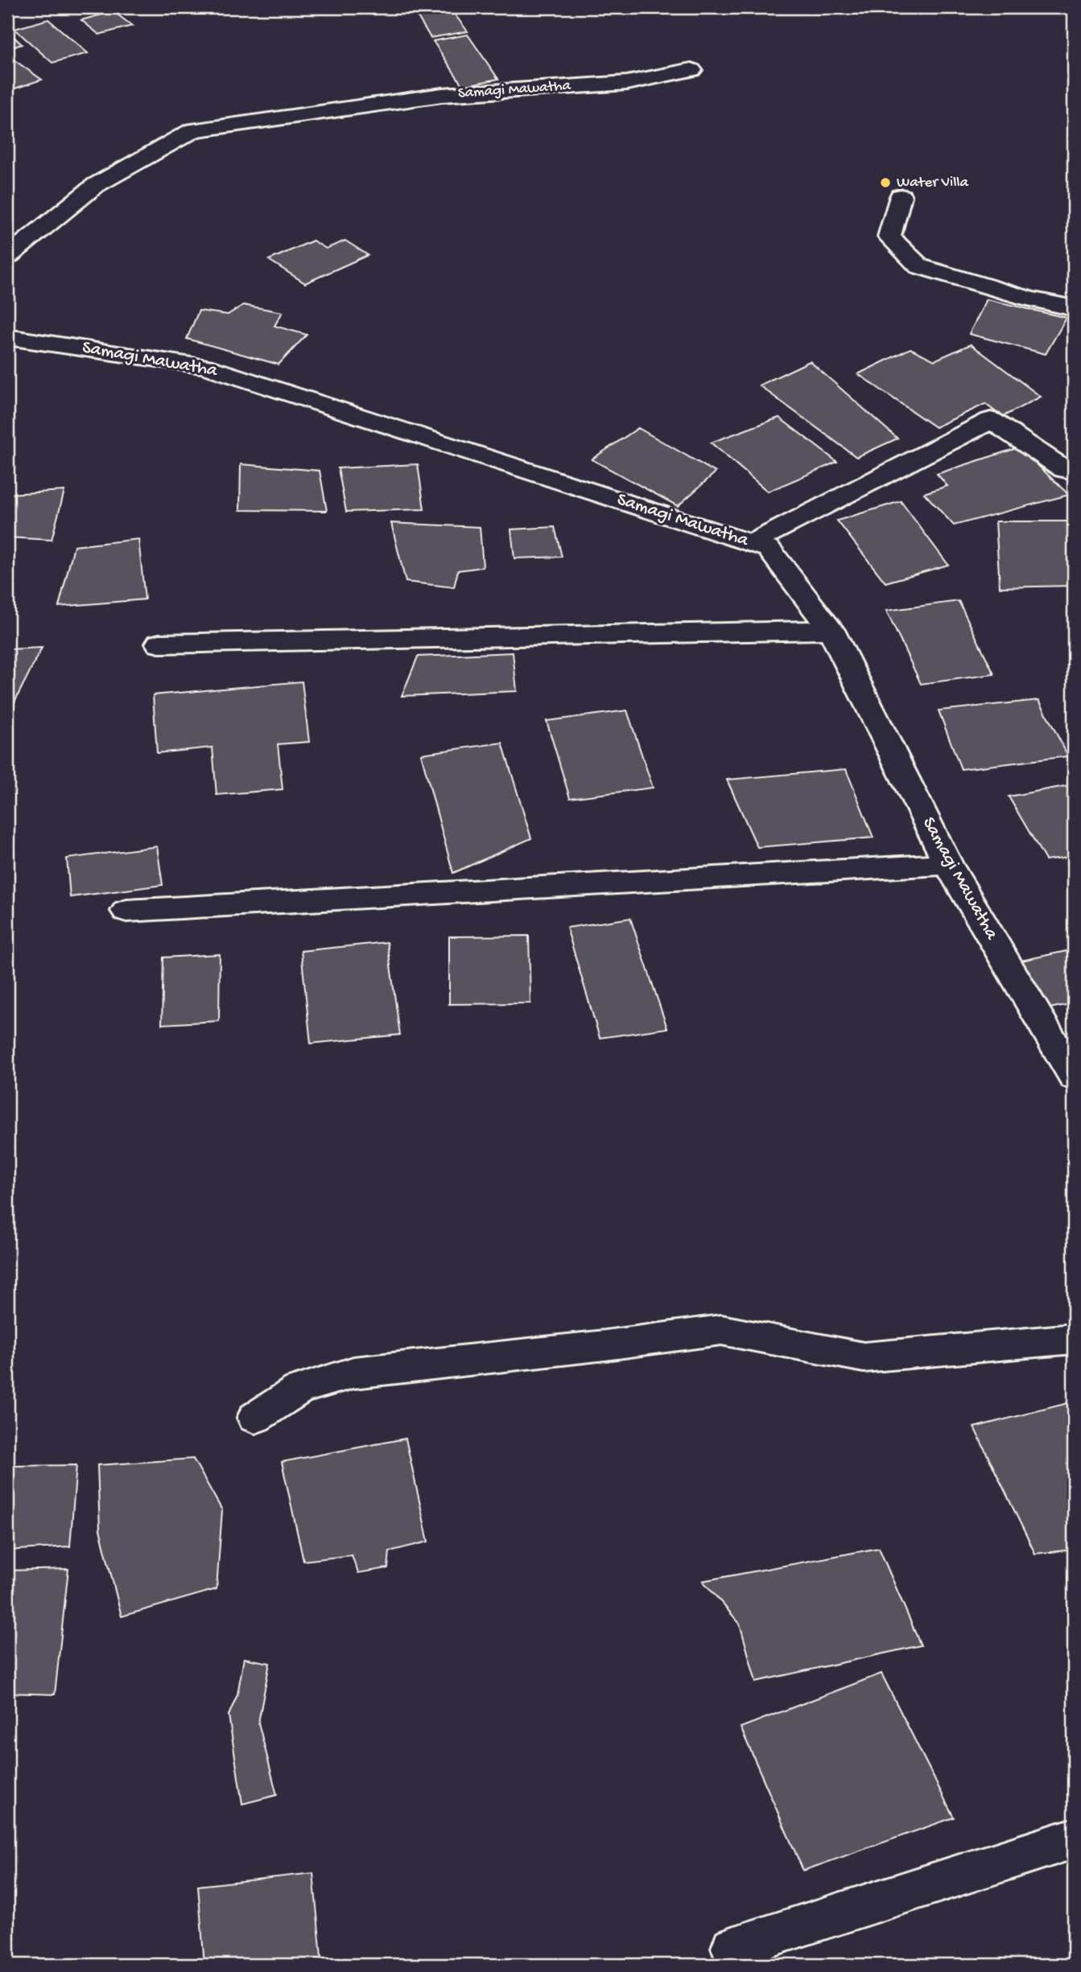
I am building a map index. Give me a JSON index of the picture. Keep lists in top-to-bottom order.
{
  "streets": {
    "street": ["Samagi Mawatha"]
  },
  "places": ["Water Villa"]
}
